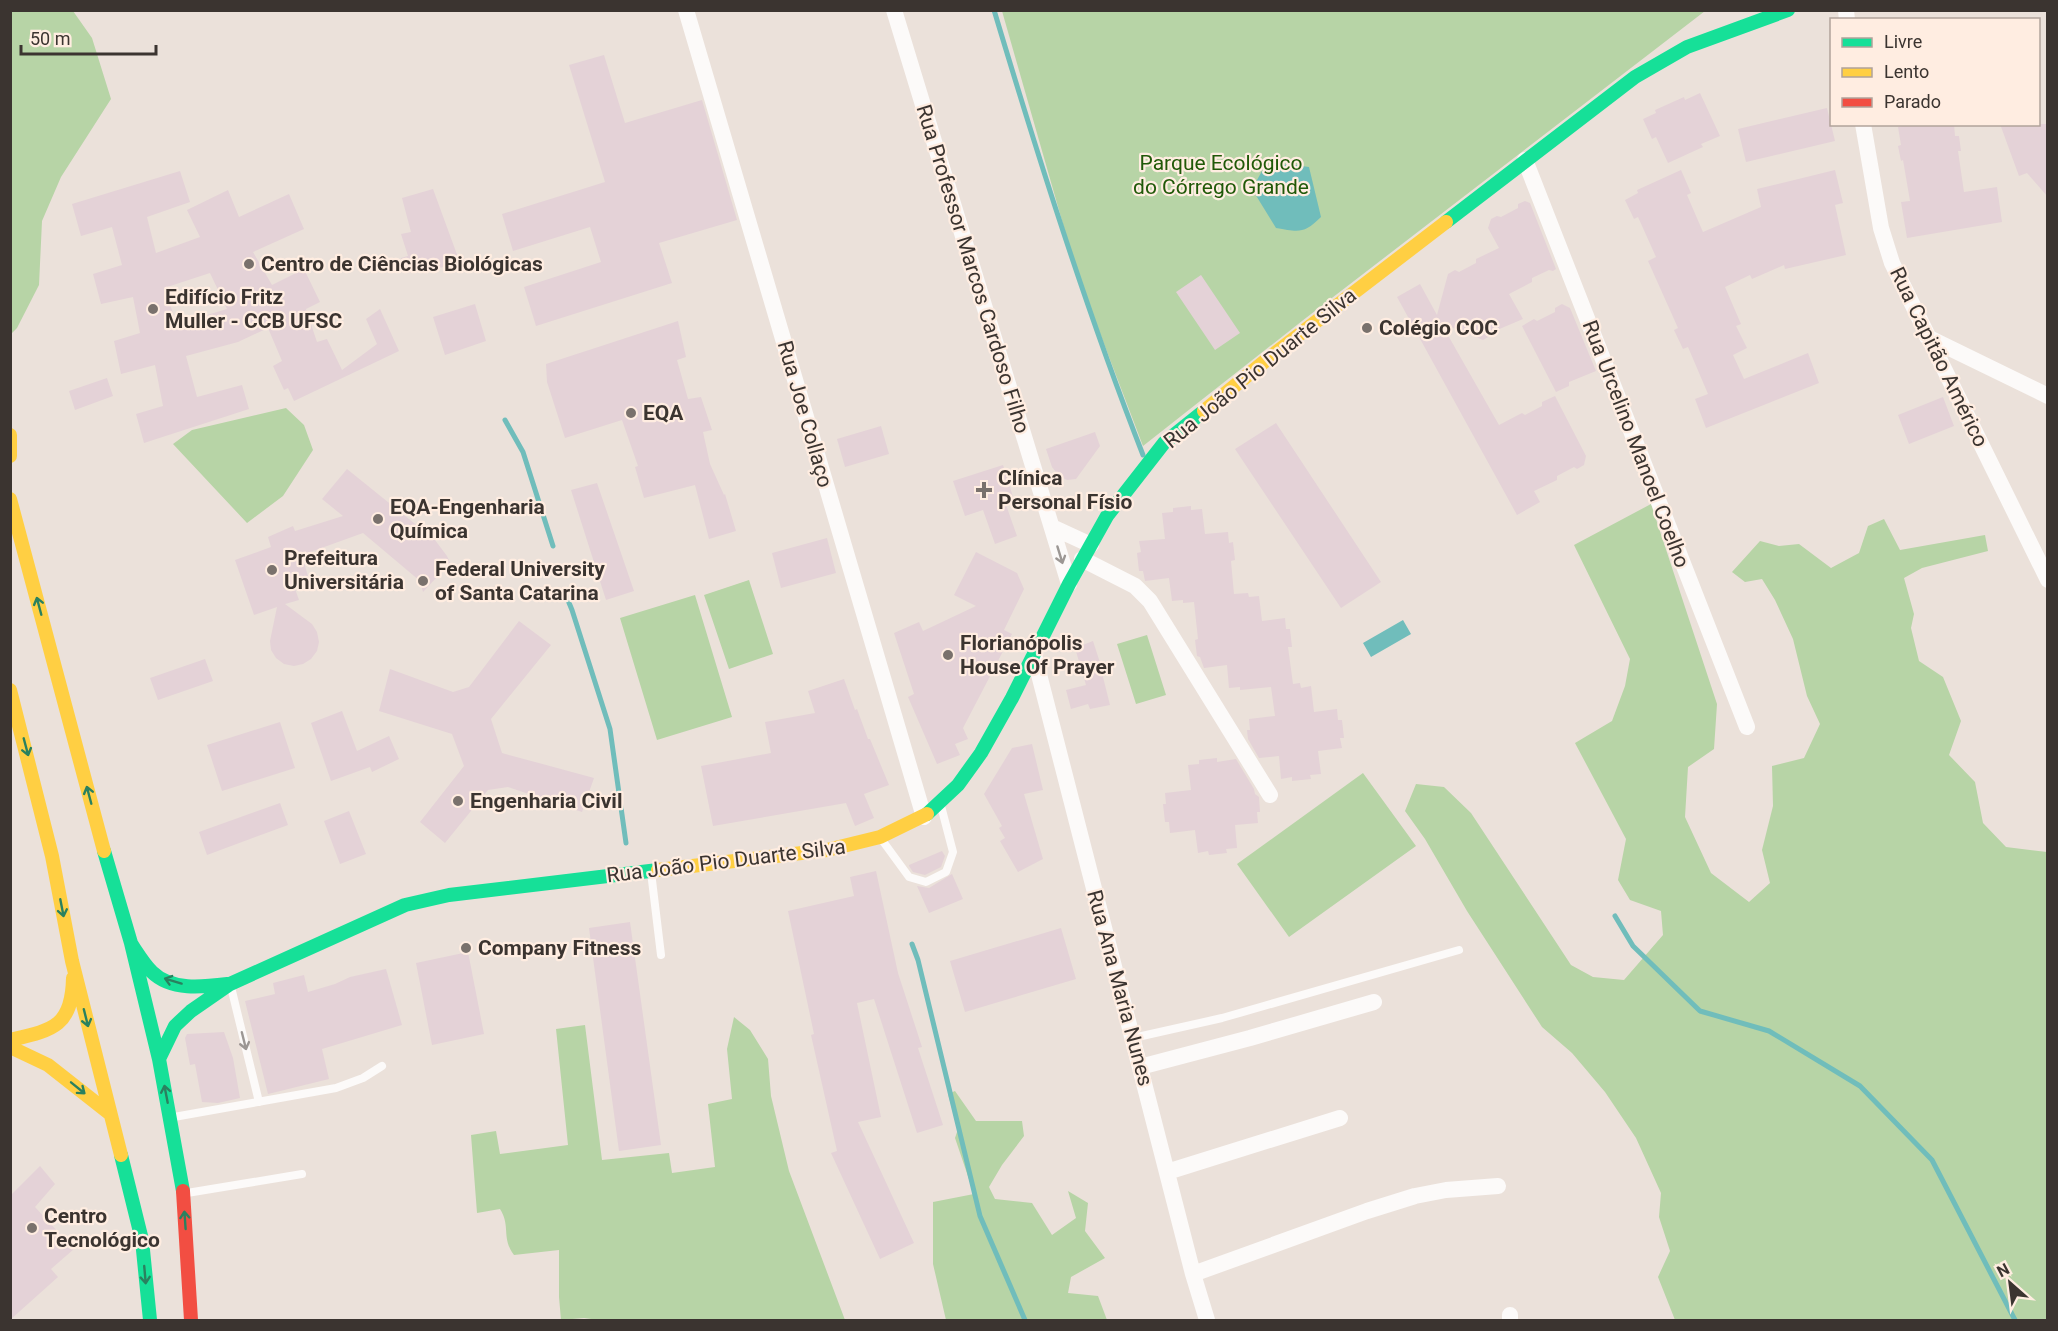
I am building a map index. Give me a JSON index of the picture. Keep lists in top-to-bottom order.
{
  "streets": {
    "main road": ["Rua João Pio Duarte Silva"],
    "street": [
      "Rua Professor Marcos Cardoso Filho",
      "Rua Capitão Américo",
      "Rua Joe Collaço",
      "Rua Urcelino Manoel Coelho",
      "Rua Ana Maria Nunes"
    ]
  },
  "crossings": [
    ["Rua Professor Marcos Cardoso Filho", "Rua João Pio Duarte Silva"],
    ["Rua João Pio Duarte Silva", "Rua Joe Collaço"],
    ["Rua João Pio Duarte Silva", "Rua Urcelino Manoel Coelho"],
    ["Rua João Pio Duarte Silva", "Rua Ana Maria Nunes"]
  ],
  "parks": ["Parque Ecológico do Córrego Grande"],
  "places": {
    "other": [
      "Centro de Ciências Biológicas",
      "Edifício Fritz Muller - CCB UFSC",
      "Colégio COC",
      "EQA",
      "EQA-Engenharia Química",
      "Prefeitura Universitária",
      "Federal University of Santa Catarina",
      "Florianópolis House Of Prayer",
      "Engenharia Civil",
      "Company Fitness",
      "Centro Tecnológico"
    ],
    "health": ["Clínica Personal Físio"]
  },
  "legend": ["Livre", "Lento", "Parado"],
  "scale_bar": "50 m",
  "north": "top left"
}
